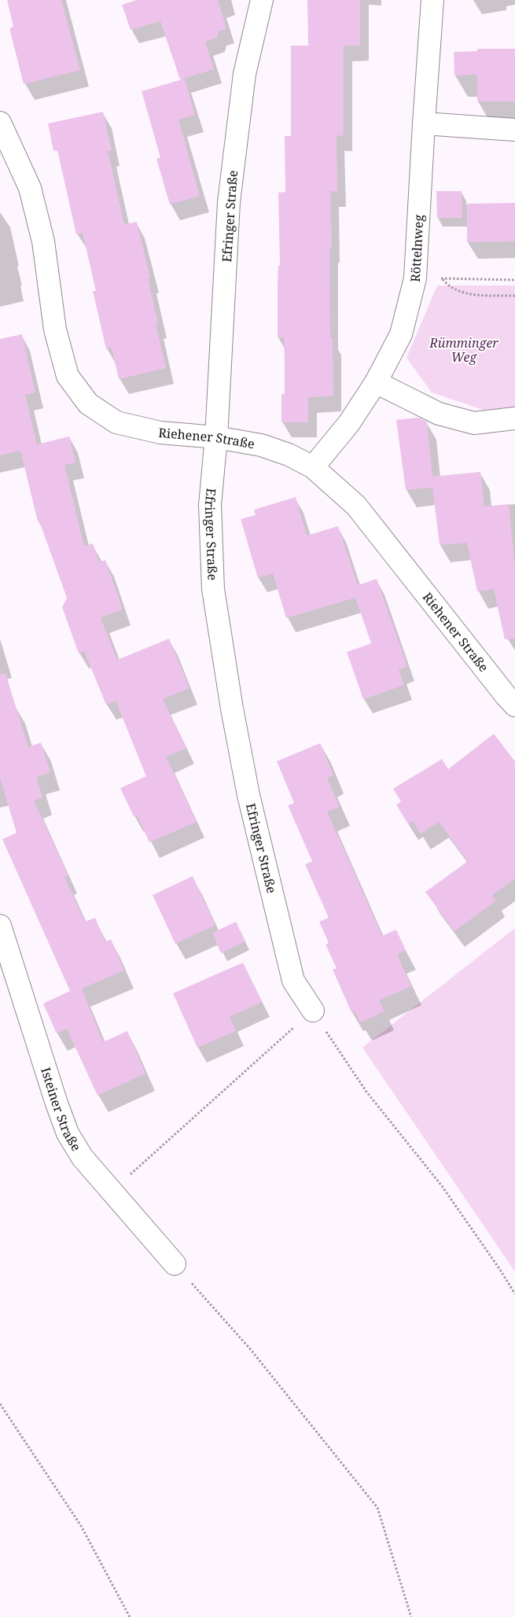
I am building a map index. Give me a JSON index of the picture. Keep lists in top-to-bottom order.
{
  "streets": {
    "street": [
      "Efringer Straße",
      "Röttelnweg",
      "Riehener Straße",
      "Isteiner Straße"
    ]
  },
  "crossings": [
    ["Efringer Straße", "Riehener Straße"],
    ["Röttelnweg", "Riehener Straße"]
  ],
  "parks": ["Rümminger Weg"]
}
